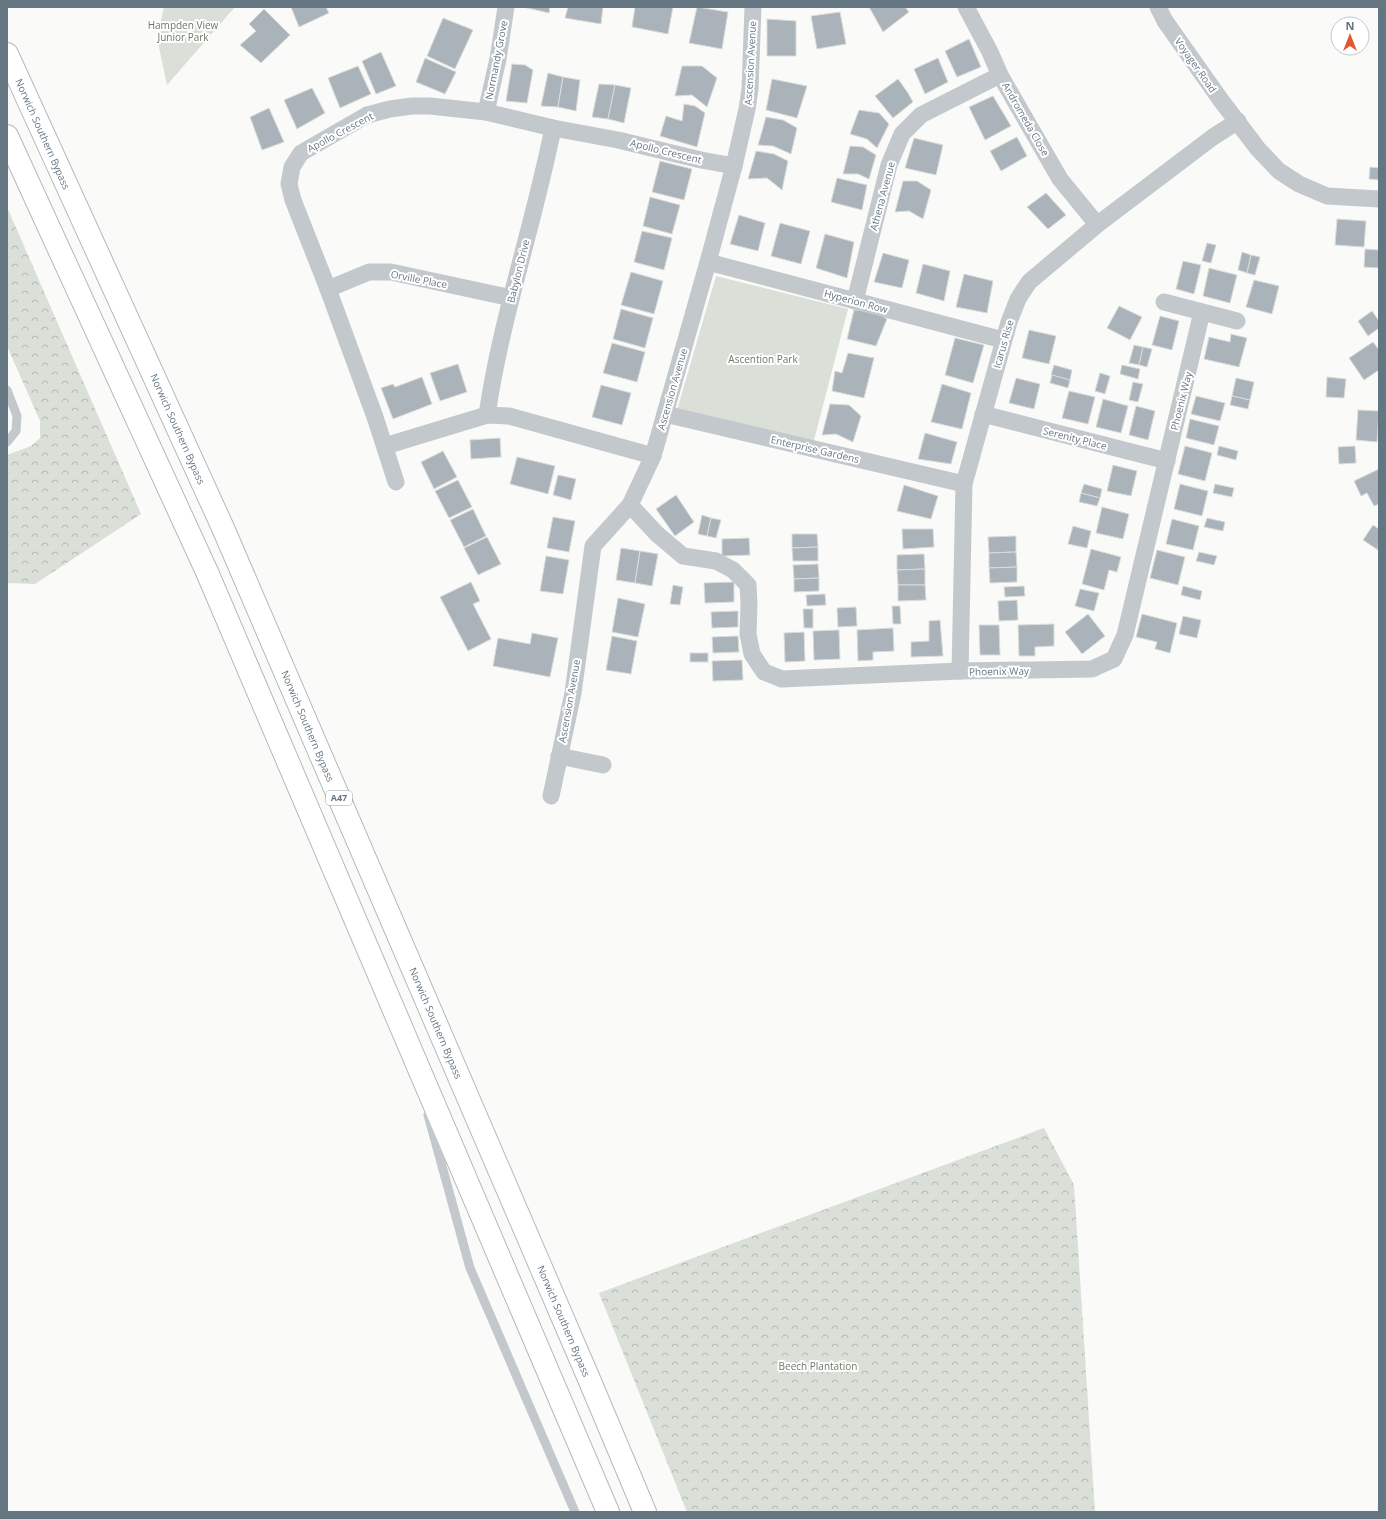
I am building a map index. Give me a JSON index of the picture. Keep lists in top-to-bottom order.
{
  "streets": {
    "highway": ["Norwich Southern Bypass", "A47"],
    "street": [
      "Normandy Grove",
      "Ascension Avenue",
      "Voyager Road",
      "Andromeda Close",
      "Apollo Crescent",
      "Athena Avenue",
      "Babylon Drive",
      "Orville Place",
      "Hyperion Row",
      "Icarus Rise",
      "Phoenix Way",
      "Serenity Place",
      "Enterprise Gardens"
    ]
  },
  "crossings": [
    ["Normandy Grove", "Apollo Crescent"],
    ["Ascension Avenue", "Apollo Crescent"],
    ["Ascension Avenue", "Hyperion Row"],
    ["Ascension Avenue", "Phoenix Way"],
    ["Ascension Avenue", "Enterprise Gardens"],
    ["Voyager Road", "Icarus Rise"],
    ["Andromeda Close", "Athena Avenue"],
    ["Andromeda Close", "Icarus Rise"],
    ["Apollo Crescent", "Babylon Drive"],
    ["Apollo Crescent", "Orville Place"],
    ["Norwich Southern Bypass", "A47"],
    ["Athena Avenue", "Hyperion Row"],
    ["Babylon Drive", "Orville Place"],
    ["Hyperion Row", "Icarus Rise"],
    ["Icarus Rise", "Phoenix Way"],
    ["Icarus Rise", "Serenity Place"],
    ["Icarus Rise", "Enterprise Gardens"],
    ["Phoenix Way", "Serenity Place"]
  ],
  "parks": ["Hampden View Junior Park", "Ascention Park", "Beech Plantation"],
  "north": "top"
}
